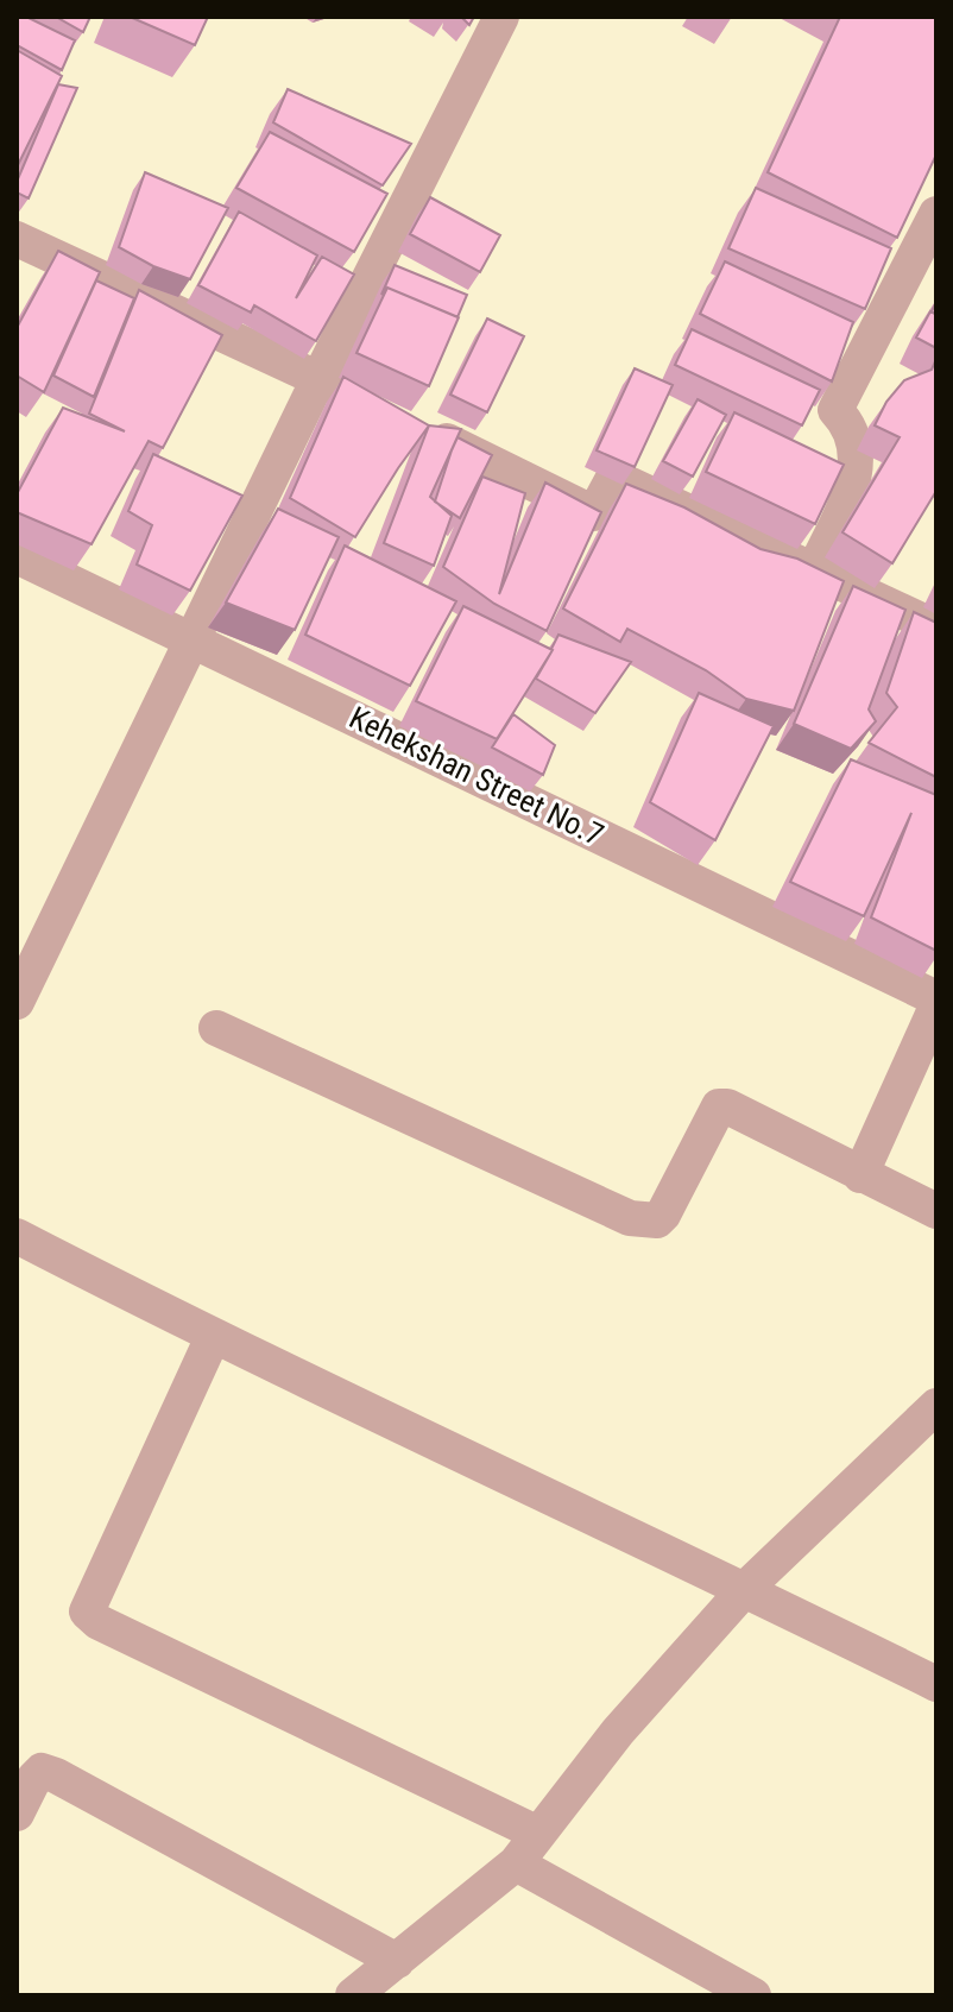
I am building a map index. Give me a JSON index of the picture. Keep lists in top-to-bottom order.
{
  "streets": {
    "street": ["Kehekshan Street No.7"]
  }
}
